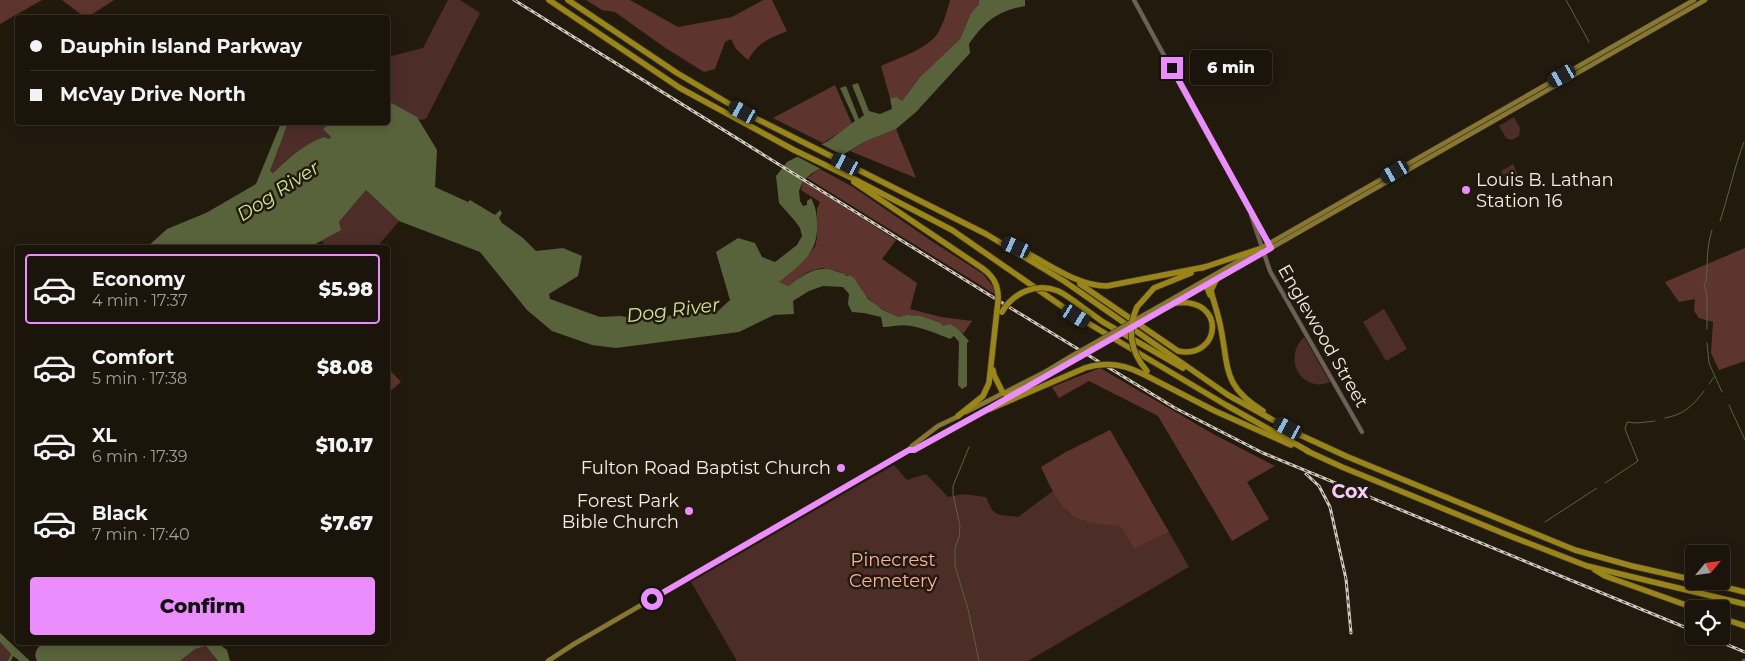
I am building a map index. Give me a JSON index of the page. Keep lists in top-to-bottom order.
{
  "streets": {
    "street": ["Englewood Street"]
  },
  "districts": ["Cox"],
  "water": ["Dog River"],
  "parks": ["Pinecrest Cemetery"],
  "places": ["Louis B. Lathan Station 16", "Fulton Road Baptist Church", "Forest Park Bible Church"],
  "north": "top right",
  "page": {
    "banner": ["Dauphin Island Parkway", "McVay Drive North"],
    "bubble": "6 min",
    "list": [
      {
        "name": "Economy",
        "note": "4 min · 17:37",
        "value": "$5.98"
      },
      {
        "name": "Comfort",
        "note": "5 min · 17:38",
        "value": "$8.08"
      },
      {
        "name": "XL",
        "note": "6 min · 17:39",
        "value": "$10.17"
      },
      {
        "name": "Black",
        "note": "7 min · 17:40",
        "value": "$7.67"
      }
    ],
    "buttons": "Confirm"
  }
}
